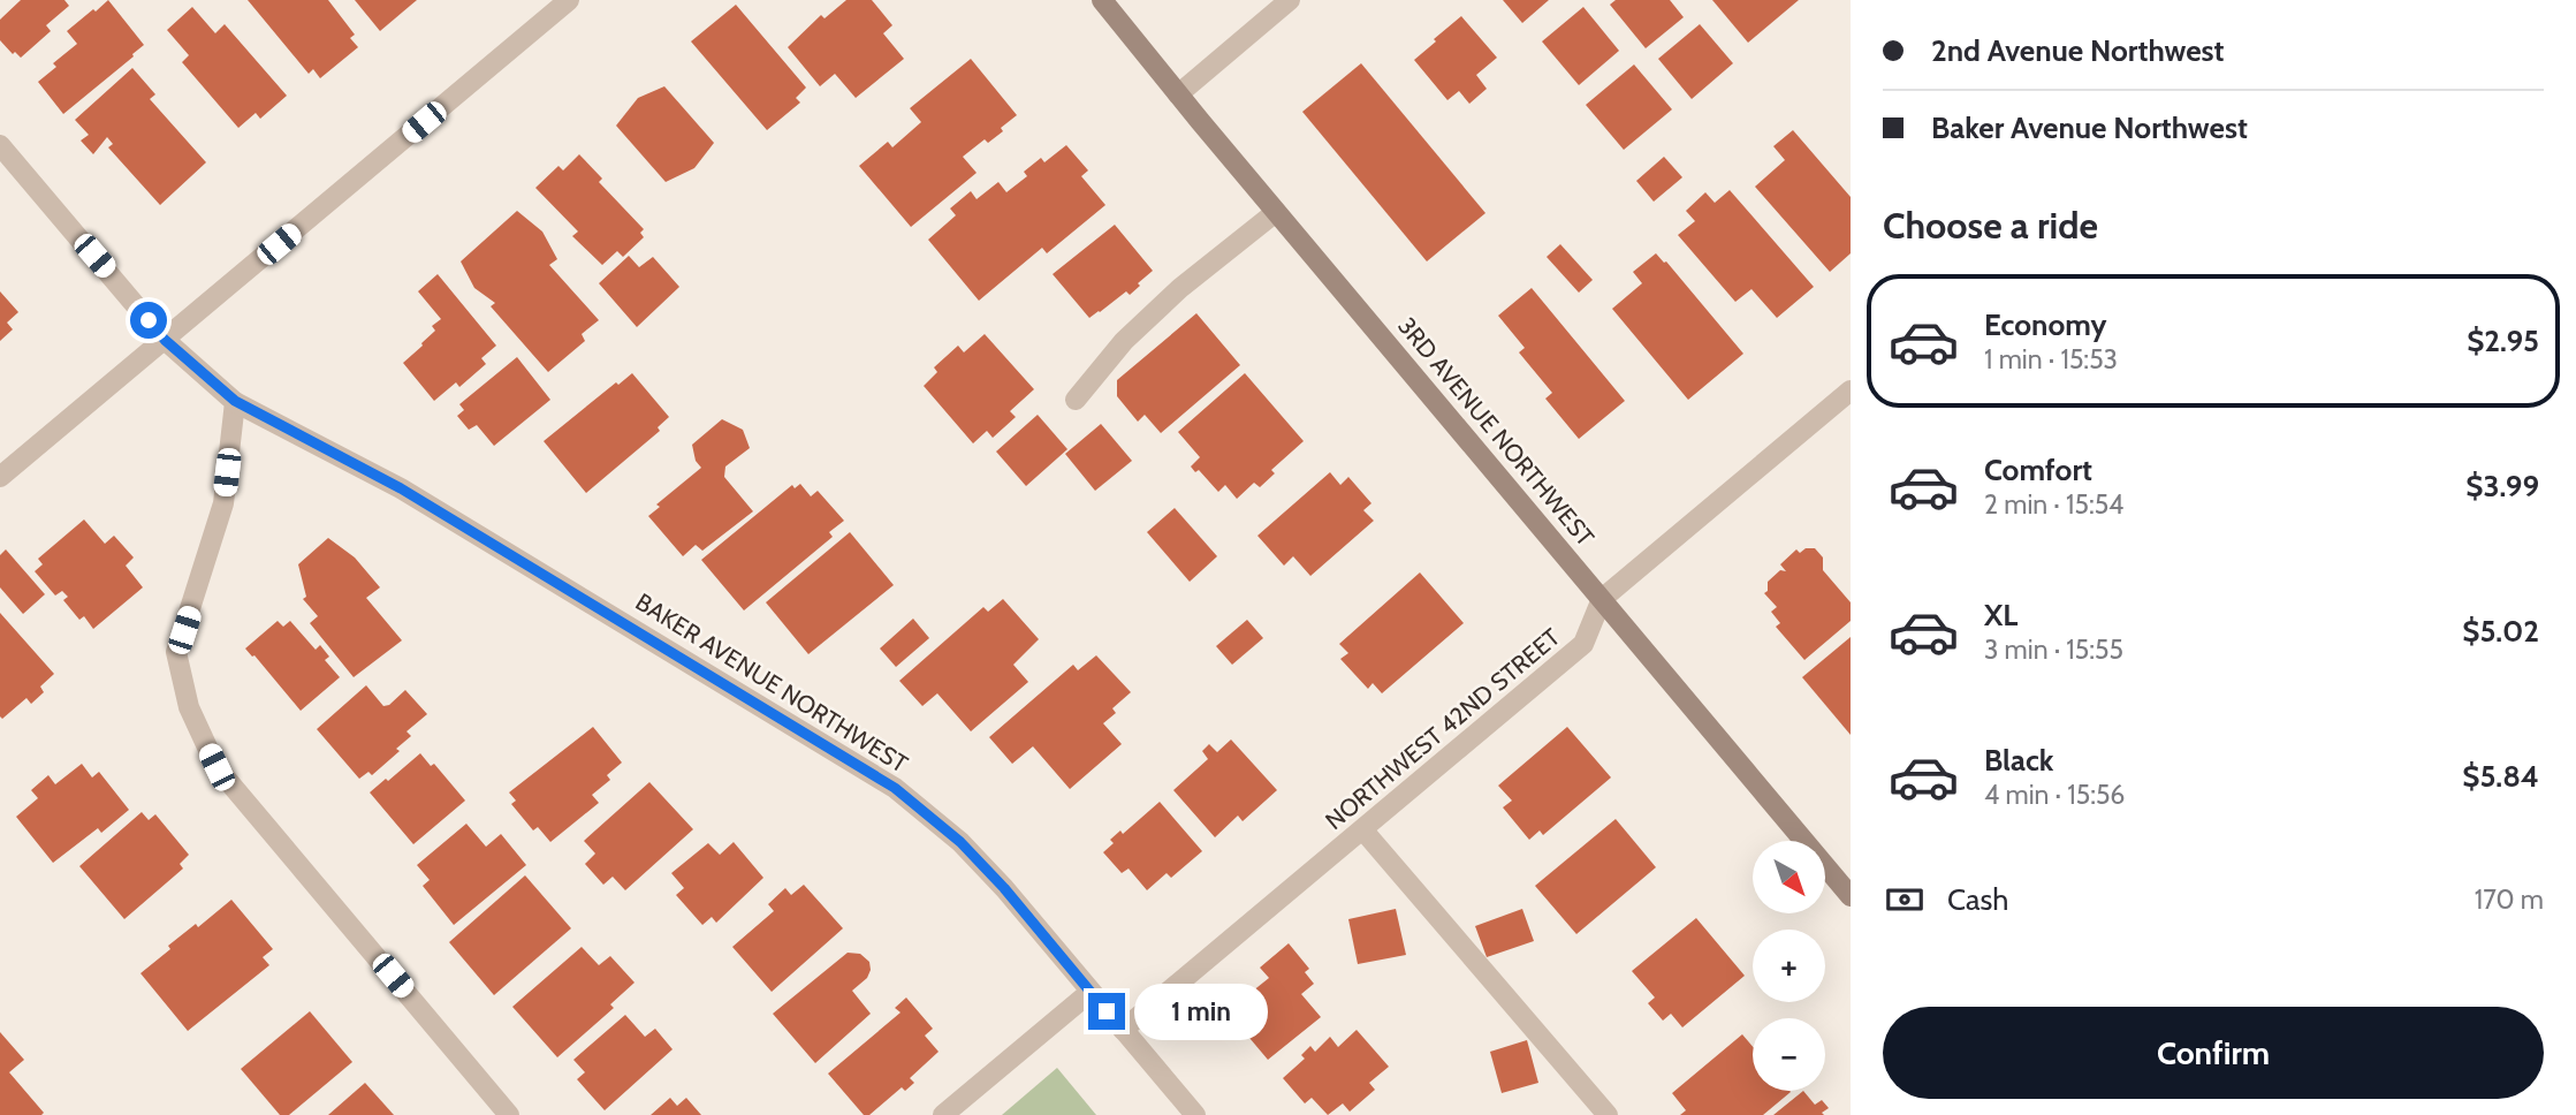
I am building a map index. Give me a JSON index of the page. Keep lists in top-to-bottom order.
{
  "streets": {
    "street": ["3RD AVENUE NORTHWEST", "BAKER AVENUE NORTHWEST", "NORTHWEST 42ND STREET"]
  },
  "crossings": [
    ["3RD AVENUE NORTHWEST", "NORTHWEST 42ND STREET"],
    ["BAKER AVENUE NORTHWEST", "NORTHWEST 42ND STREET"]
  ],
  "north": "bottom right",
  "page": {
    "banner": ["2nd Avenue Northwest", "Baker Avenue Northwest"],
    "heading": "Choose a ride",
    "list": [
      {
        "name": "Economy",
        "note": "1 min · 15:53",
        "value": "$2.95"
      },
      {
        "name": "Comfort",
        "note": "2 min · 15:54",
        "value": "$3.99"
      },
      {
        "name": "XL",
        "note": "3 min · 15:55",
        "value": "$5.02"
      },
      {
        "name": "Black",
        "note": "4 min · 15:56",
        "value": "$5.84"
      }
    ],
    "map_buttons": ["+", "−"],
    "pay": ["Cash", "170 m"],
    "bubble": "1 min",
    "buttons": "Confirm"
  }
}
